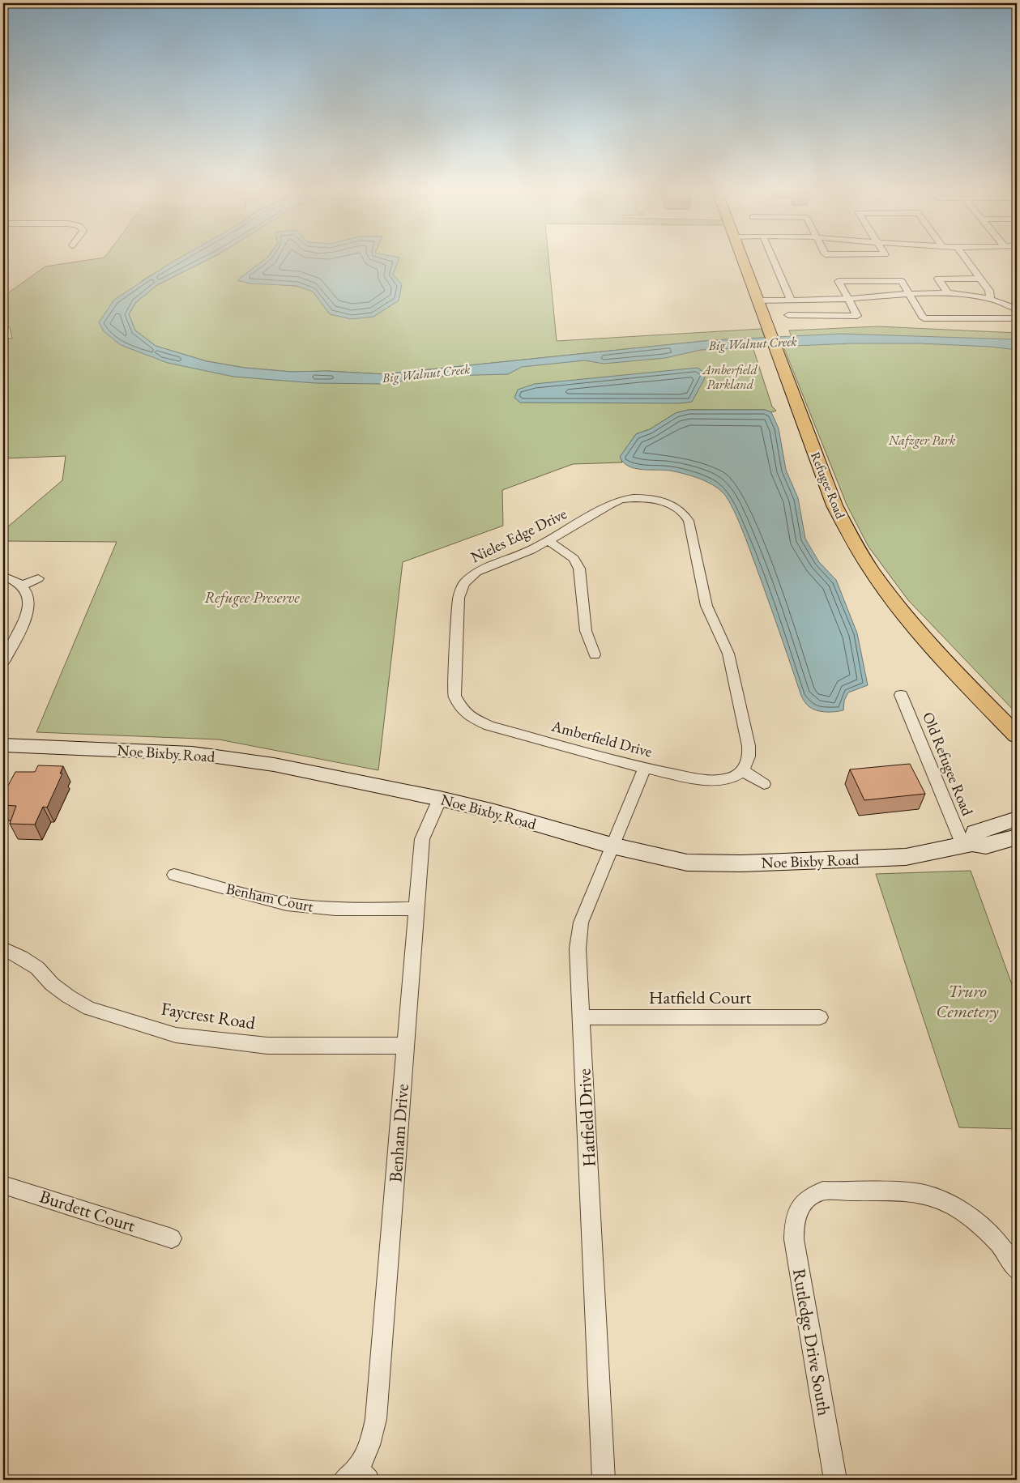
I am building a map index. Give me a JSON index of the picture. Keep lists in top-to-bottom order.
{
  "streets": {
    "main road": ["Refugee Road"],
    "street": [
      "Nieles Edge Drive",
      "Amberfield Drive",
      "Noe Bixby Road",
      "Old Refugee Road",
      "Benham Court",
      "Hatfield Court",
      "Faycrest Road",
      "Hatfield Drive",
      "Benham Drive",
      "Burdett Court",
      "Rutledge Drive South"
    ]
  },
  "crossings": [
    ["Nieles Edge Drive", "Amberfield Drive"],
    ["Amberfield Drive", "Hatfield Drive"],
    ["Noe Bixby Road", "Old Refugee Road"],
    ["Noe Bixby Road", "Hatfield Drive"],
    ["Noe Bixby Road", "Benham Drive"],
    ["Benham Court", "Benham Drive"],
    ["Hatfield Court", "Hatfield Drive"],
    ["Faycrest Road", "Benham Drive"]
  ],
  "water": ["Big Walnut Creek"],
  "parks": [
    "Amberfield Parkland",
    "Nafzger Park",
    "Refugee Preserve",
    "Truro Cemetery"
  ]
}
